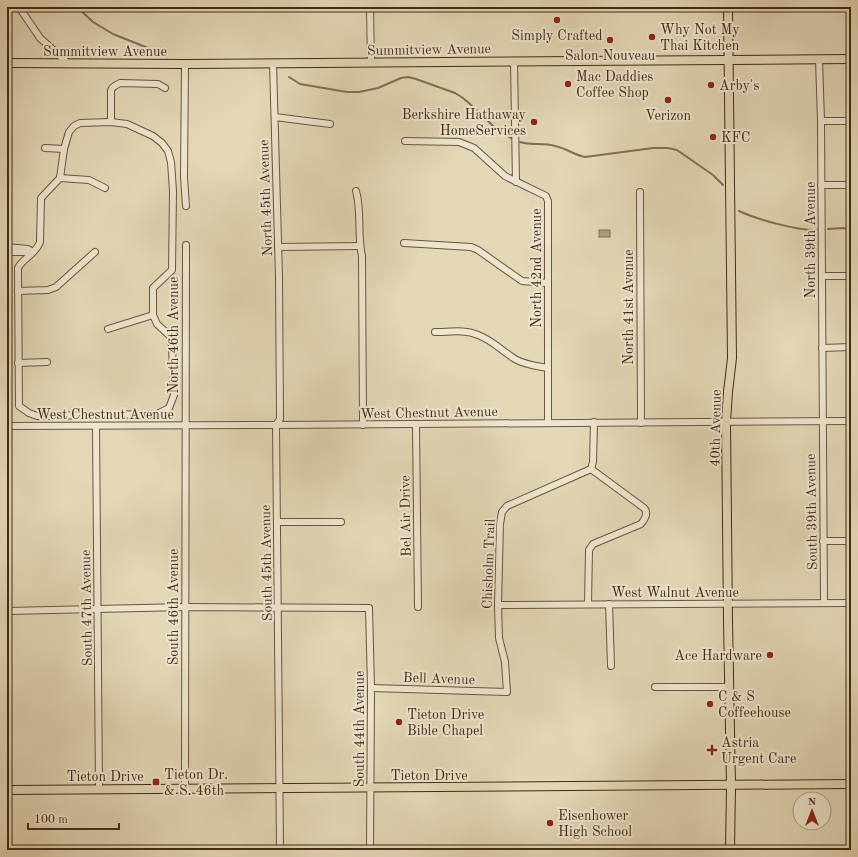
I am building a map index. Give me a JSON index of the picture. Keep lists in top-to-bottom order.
{
  "streets": {
    "main road": ["Summitview Avenue", "40th Avenue", "Tieton Drive"],
    "street": [
      "North 45th Avenue",
      "North 39th Avenue",
      "North 42nd Avenue",
      "North 41st Avenue",
      "North 46th Avenue",
      "West Chestnut Avenue",
      "South 39th Avenue",
      "Bel Air Drive",
      "South 45th Avenue",
      "Chisholm Trail",
      "West Walnut Avenue",
      "South 46th Avenue",
      "South 47th Avenue",
      "Bell Avenue",
      "South 44th Avenue"
    ]
  },
  "crossings": [
    ["Summitview Avenue", "North 45th Avenue"],
    ["Summitview Avenue", "North 39th Avenue"],
    ["Summitview Avenue", "40th Avenue"],
    ["North 45th Avenue", "South 45th Avenue"],
    ["North 39th Avenue", "West Chestnut Avenue"],
    ["North 39th Avenue", "South 39th Avenue"],
    ["North 42nd Avenue", "West Chestnut Avenue"],
    ["North 41st Avenue", "West Chestnut Avenue"],
    ["North 46th Avenue", "West Chestnut Avenue"],
    ["North 46th Avenue", "South 46th Avenue"],
    ["West Chestnut Avenue", "40th Avenue"],
    ["West Chestnut Avenue", "South 39th Avenue"],
    ["West Chestnut Avenue", "Bel Air Drive"],
    ["West Chestnut Avenue", "South 45th Avenue"],
    ["West Chestnut Avenue", "South 46th Avenue"],
    ["West Chestnut Avenue", "South 47th Avenue"],
    ["40th Avenue", "West Walnut Avenue"],
    ["40th Avenue", "Tieton Drive"],
    ["South 39th Avenue", "West Walnut Avenue"],
    ["South 45th Avenue", "South 44th Avenue"],
    ["South 45th Avenue", "Tieton Drive"],
    ["Chisholm Trail", "West Walnut Avenue"],
    ["Chisholm Trail", "Bell Avenue"],
    ["South 46th Avenue", "Tieton Drive"],
    ["South 47th Avenue", "Tieton Drive"],
    ["Bell Avenue", "South 44th Avenue"],
    ["South 44th Avenue", "Tieton Drive"]
  ],
  "places": {
    "other": [
      "Simply Crafted",
      "Why Not My Thai Kitchen",
      "Salon Nouveau",
      "Mac Daddies Coffee Shop",
      "Arby's",
      "Verizon",
      "Berkshire Hathaway HomeServices",
      "KFC",
      "Ace Hardware",
      "C & S Coffeehouse",
      "Tieton Drive Bible Chapel",
      "Eisenhower High School"
    ],
    "health": ["Astria Urgent Care"],
    "transit": ["Tieton Dr. & S. 46th"]
  },
  "scale_bar": "100 m",
  "north": "top"
}
